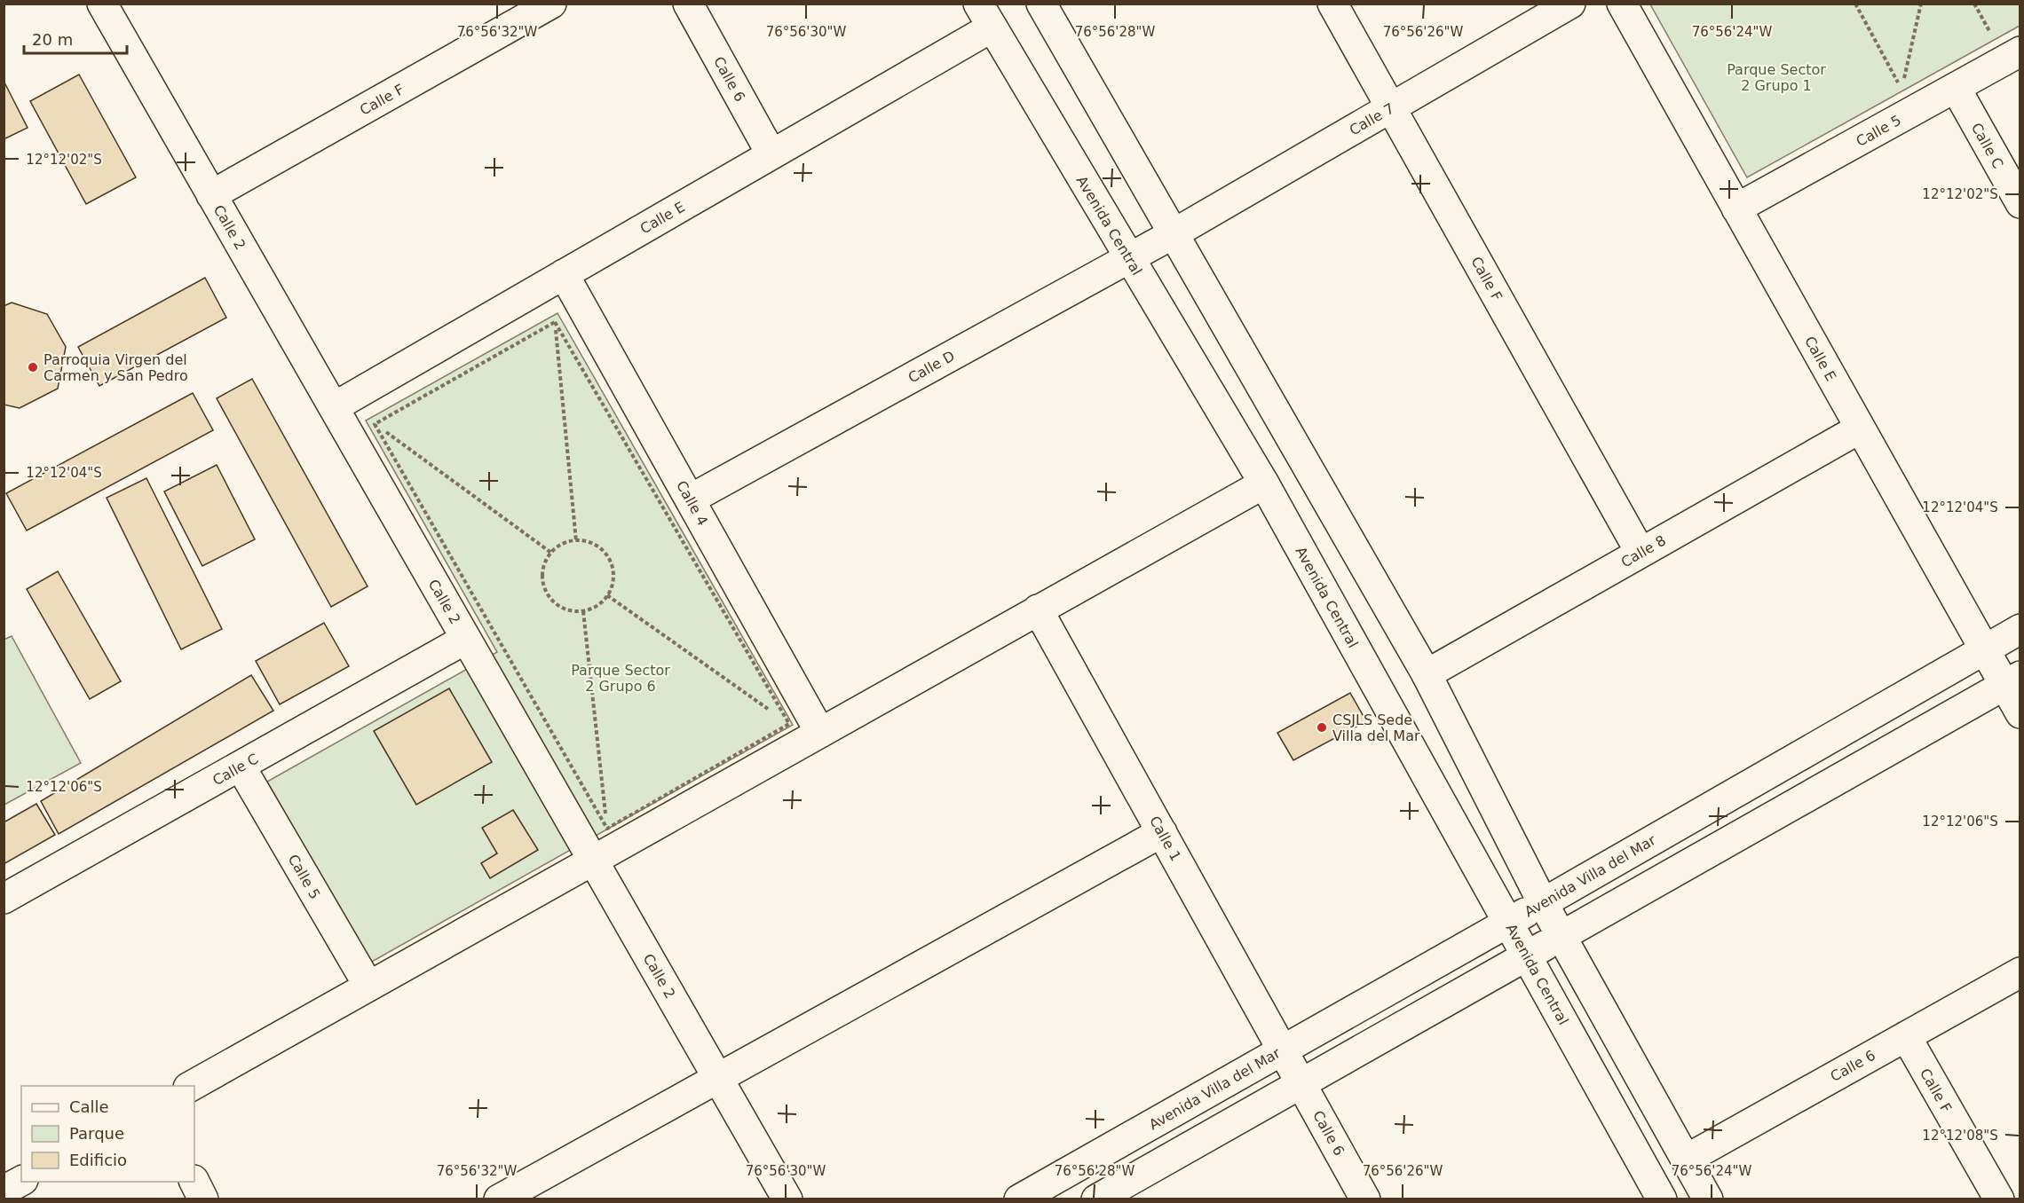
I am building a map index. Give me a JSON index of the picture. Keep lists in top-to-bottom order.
{
  "streets": {
    "street": [
      "Calle 6",
      "Calle F",
      "Calle 7",
      "Calle 5",
      "Calle C",
      "Calle E",
      "Avenida Central",
      "Calle 2",
      "Calle D",
      "Calle 4",
      "Calle 8",
      "Calle 1",
      "Avenida Villa del Mar"
    ]
  },
  "crossings": [
    ["Calle 6", "Calle F"],
    ["Calle 6", "Calle E"],
    ["Calle 6", "Calle 1"],
    ["Calle 6", "Avenida Villa del Mar"],
    ["Calle F", "Calle 7"],
    ["Calle F", "Calle 2"],
    ["Calle F", "Calle 8"],
    ["Calle 7", "Calle D"],
    ["Calle 5", "Calle C"],
    ["Calle 5", "Calle E"],
    ["Calle C", "Calle 2"],
    ["Calle E", "Avenida Central"],
    ["Calle E", "Calle 2"],
    ["Calle E", "Calle 4"],
    ["Calle E", "Calle 8"],
    ["Calle E", "Avenida Villa del Mar"],
    ["Avenida Central", "Calle D"],
    ["Avenida Central", "Avenida Villa del Mar"],
    ["Calle D", "Calle 4"],
    ["Calle 1", "Avenida Villa del Mar"]
  ],
  "parks": ["Parque Sector 2 Grupo 1", "Parque Sector 2 Grupo 6"],
  "places": ["Parroquia Virgen del Carmen y San Pedro", "CSJLS Sede Villa del Mar"],
  "legend": ["Calle", "Parque", "Edificio"],
  "scale_bar": "20 m",
  "coordinates": [
    "76°56'32\"W",
    "76°56'30\"W",
    "76°56'28\"W",
    "76°56'26\"W",
    "76°56'24\"W",
    "12°12'02\"S",
    "12°12'04\"S",
    "12°12'06\"S",
    "12°12'08\"S"
  ]
}
